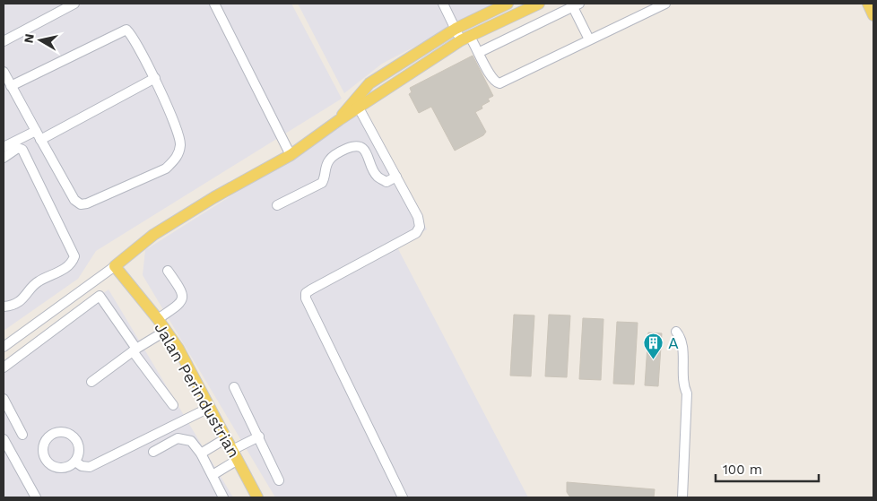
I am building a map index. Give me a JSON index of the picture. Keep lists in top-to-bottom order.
{
  "streets": {
    "main road": ["Jalan Perindustrian"]
  },
  "places": {
    "building": ["A"]
  },
  "scale_bar": "100 m",
  "north": "left"
}
